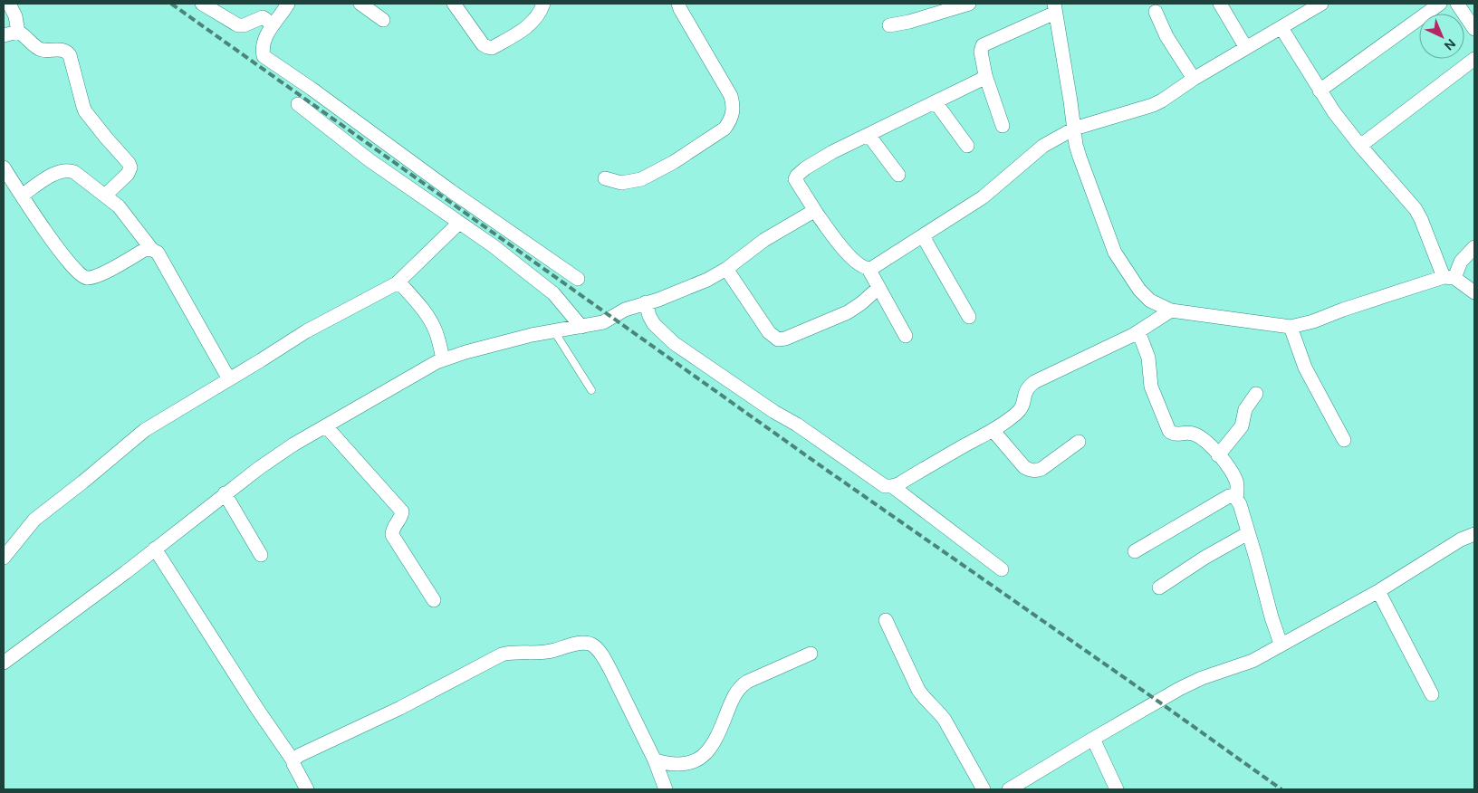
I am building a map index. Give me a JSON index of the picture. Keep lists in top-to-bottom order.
{
  "north": "bottom right"
}
